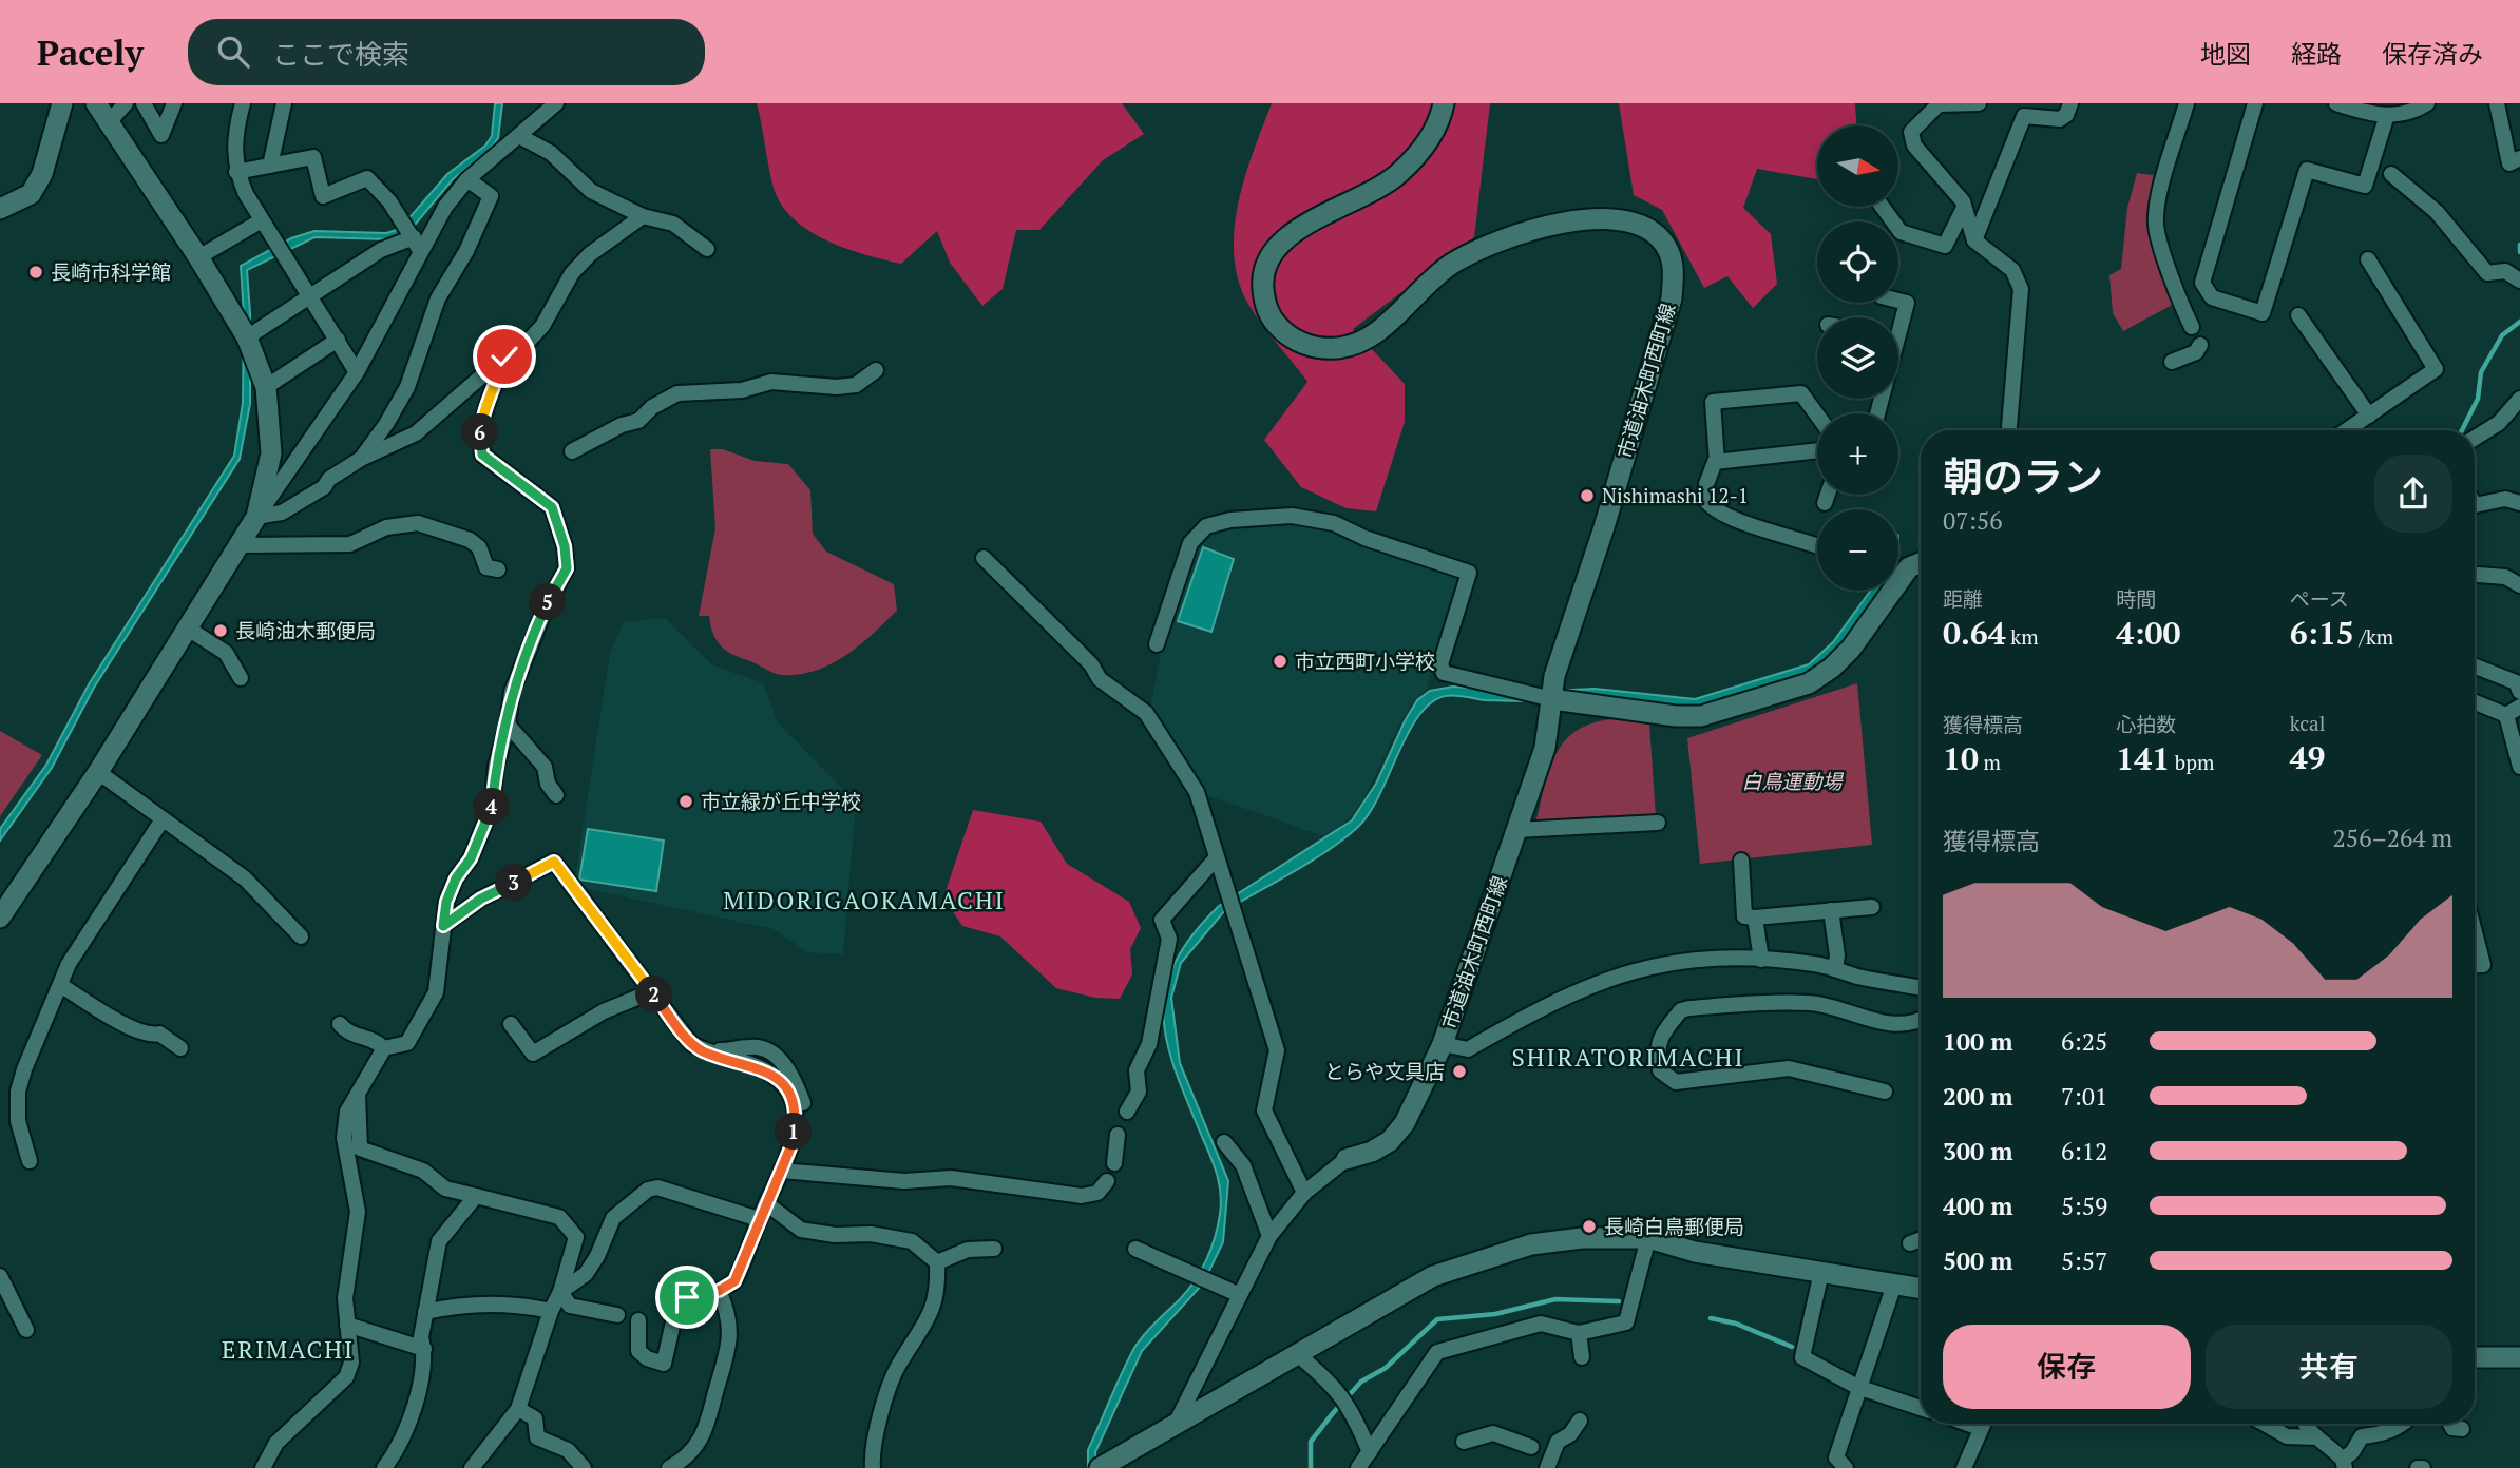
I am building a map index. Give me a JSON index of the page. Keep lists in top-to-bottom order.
{
  "streets": {
    "street": ["市道油木町西町線"]
  },
  "districts": ["MIDORIGAOKAMACHI", "SHIRATORIMACHI", "ERIMACHI"],
  "parks": ["白鳥運動場"],
  "places": [
    "長崎市科学館",
    "Nishimashi 12-1",
    "長崎油木郵便局",
    "市立西町小学校",
    "市立緑が丘中学校",
    "とらや文具店",
    "長崎白鳥郵便局"
  ],
  "north": "right",
  "page": {
    "header": "Pacely",
    "search": "ここで検索",
    "nav": ["地図", "経路", "保存済み"],
    "map_buttons": ["+", "−"],
    "pins": [
      "6",
      "5",
      "4",
      "3",
      "2",
      "1"
    ],
    "heading": ["朝のラン", "07:56"],
    "stats": [
      ["距離", "0.64 km"],
      ["時間", "4:00"],
      ["ペース", "6:15 /km"],
      ["獲得標高", "10 m"],
      ["心拍数", "141 bpm"],
      ["kcal", "49"]
    ],
    "chart": ["獲得標高", "256–264 m"],
    "list": [
      {
        "name": "100 m",
        "note": "6:25"
      },
      {
        "name": "200 m",
        "note": "7:01"
      },
      {
        "name": "300 m",
        "note": "6:12"
      },
      {
        "name": "400 m",
        "note": "5:59"
      },
      {
        "name": "500 m",
        "note": "5:57"
      }
    ],
    "buttons": ["保存", "共有"]
  }
}
